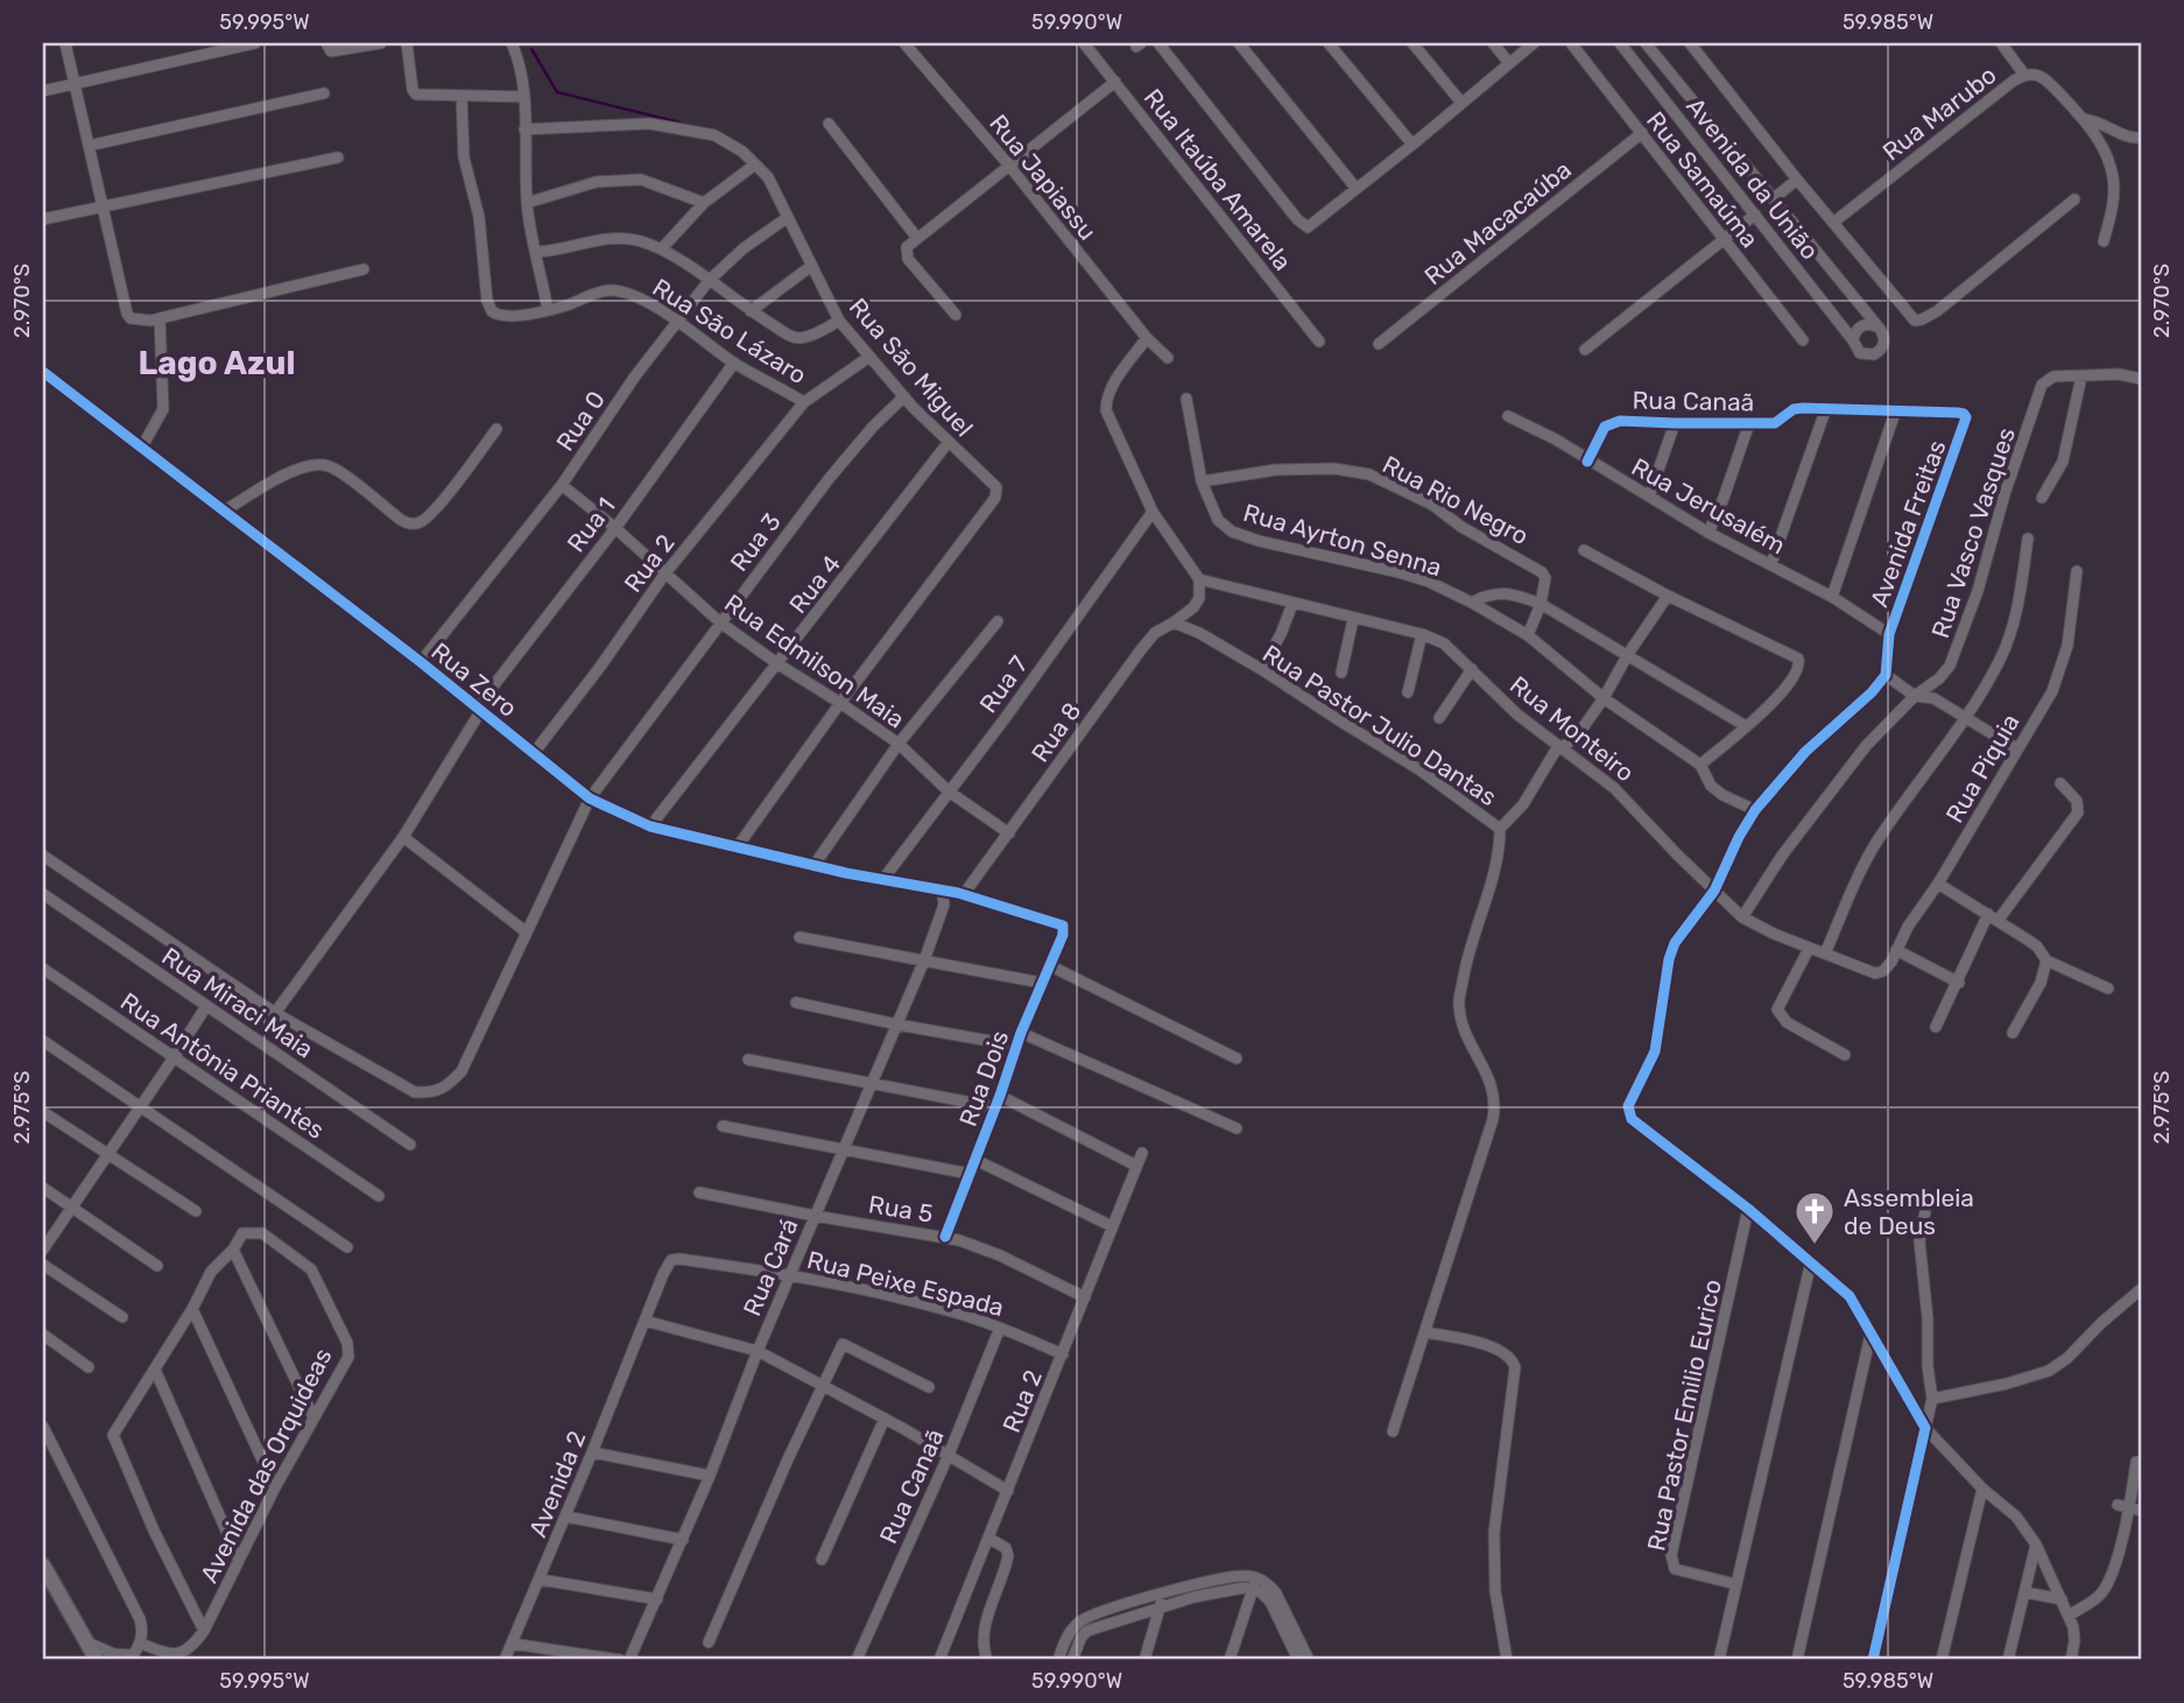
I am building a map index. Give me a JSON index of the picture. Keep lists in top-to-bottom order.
{
  "streets": {
    "street": [
      "Rua Marubo",
      "Rua Japiassu",
      "Avenida da União",
      "Rua Itaúba Amarela",
      "Rua Samaúma",
      "Rua Macacaúba",
      "Rua São Lázaro",
      "Rua São Miguel",
      "Rua Canaã",
      "Rua 0",
      "Rua Rio Negro",
      "Rua Jerusalém",
      "Avenida Freitas",
      "Rua 1",
      "Rua Vasco Vasques",
      "Rua Ayrton Senna",
      "Rua 3",
      "Rua 2",
      "Rua 4",
      "Rua Edmilson Maia",
      "Rua Zero",
      "Rua 7",
      "Rua Pastor Julio Dantas",
      "Rua Monteiro",
      "Rua 8",
      "Rua Piquia",
      "Rua Miraci Maia",
      "Rua Antônia Priantes",
      "Rua Dois",
      "Rua 5",
      "Rua Cará",
      "Rua Peixe Espada",
      "Rua Pastor Emilio Eurico",
      "Avenida das Orquideas",
      "Avenida 2"
    ]
  },
  "crossings": [
    ["Rua Samaúma", "Rua Macacaúba"],
    ["Rua São Lázaro", "Rua 0"],
    ["Rua São Lázaro", "Rua 1"],
    ["Rua São Lázaro", "Rua 2"],
    ["Rua São Miguel", "Rua 0"],
    ["Rua São Miguel", "Rua 3"],
    ["Rua São Miguel", "Rua 4"],
    ["Rua São Miguel", "Rua Edmilson Maia"],
    ["Rua Canaã", "Rua Jerusalém"],
    ["Rua Canaã", "Avenida Freitas"],
    ["Rua Canaã", "Rua Peixe Espada"],
    ["Rua 0", "Rua Edmilson Maia"],
    ["Rua 0", "Rua Zero"],
    ["Rua Rio Negro", "Rua Ayrton Senna"],
    ["Rua Jerusalém", "Avenida Freitas"],
    ["Rua 1", "Rua 3"],
    ["Rua 1", "Rua Edmilson Maia"],
    ["Rua 1", "Rua Zero"],
    ["Rua Vasco Vasques", "Rua Monteiro"],
    ["Rua 3", "Rua Edmilson Maia"],
    ["Rua 3", "Rua Zero"],
    ["Rua 2", "Rua Edmilson Maia"],
    ["Rua 2", "Rua Zero"],
    ["Rua 2", "Rua 5"],
    ["Rua 2", "Rua Peixe Espada"],
    ["Rua 4", "Rua Edmilson Maia"],
    ["Rua 4", "Rua Zero"],
    ["Rua Edmilson Maia", "Rua 7"],
    ["Rua Edmilson Maia", "Rua 8"],
    ["Rua Zero", "Rua 7"],
    ["Rua Zero", "Rua 8"],
    ["Rua Zero", "Rua Dois"],
    ["Rua Zero", "Rua Cará"],
    ["Rua Pastor Julio Dantas", "Rua 8"],
    ["Rua Monteiro", "Rua Piquia"],
    ["Rua 8", "Rua Cará"],
    ["Rua Dois", "Rua 5"],
    ["Rua 5", "Rua Cará"],
    ["Rua Cará", "Rua Peixe Espada"],
    ["Rua Peixe Espada", "Avenida 2"]
  ],
  "districts": ["Lago Azul"],
  "places": {
    "church": ["Assembleia de Deus"]
  },
  "coordinates": [
    "59.995°W",
    "59.990°W",
    "59.985°W",
    "2.970°S",
    "2.975°S"
  ]
}
